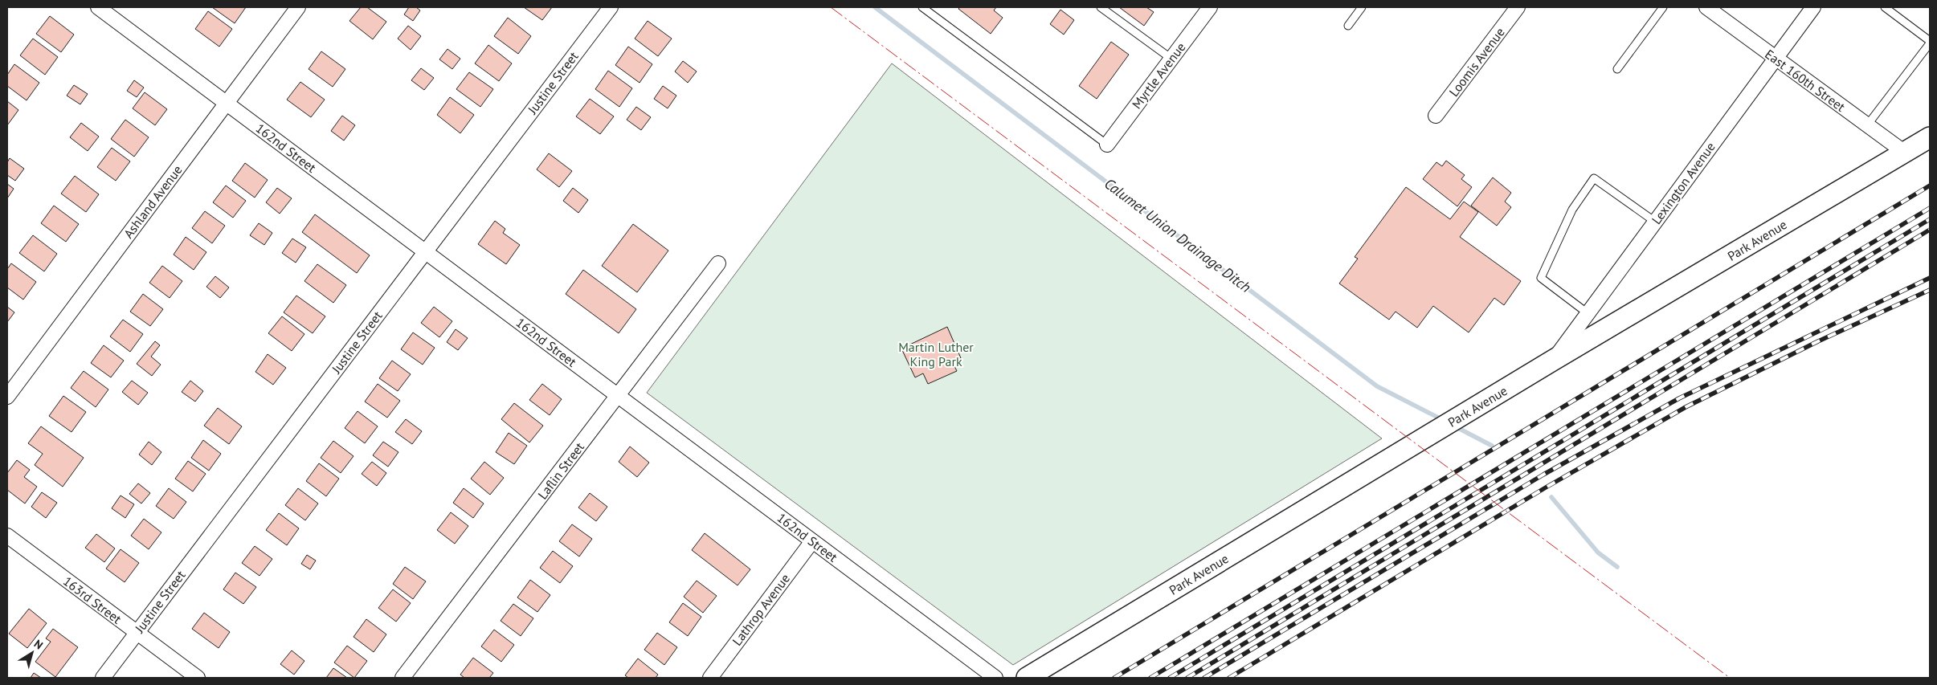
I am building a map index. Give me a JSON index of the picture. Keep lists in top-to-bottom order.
{
  "streets": {
    "street": [
      "Loomis Avenue",
      "Myrtle Avenue",
      "East 160th Street",
      "Justine Street",
      "162nd Street",
      "Lexington Avenue",
      "Ashland Avenue",
      "Park Avenue",
      "Laflin Street",
      "163rd Street",
      "Lathrop Avenue"
    ]
  },
  "crossings": [
    ["East 160th Street", "Lexington Avenue"],
    ["East 160th Street", "Park Avenue"],
    ["Justine Street", "162nd Street"],
    ["Justine Street", "163rd Street"],
    ["162nd Street", "Ashland Avenue"],
    ["162nd Street", "Laflin Street"],
    ["162nd Street", "Lathrop Avenue"],
    ["Lexington Avenue", "Park Avenue"]
  ],
  "water": ["Calumet Union Drainage Ditch"],
  "parks": ["Martin Luther King Park"],
  "north": "top right"
}
